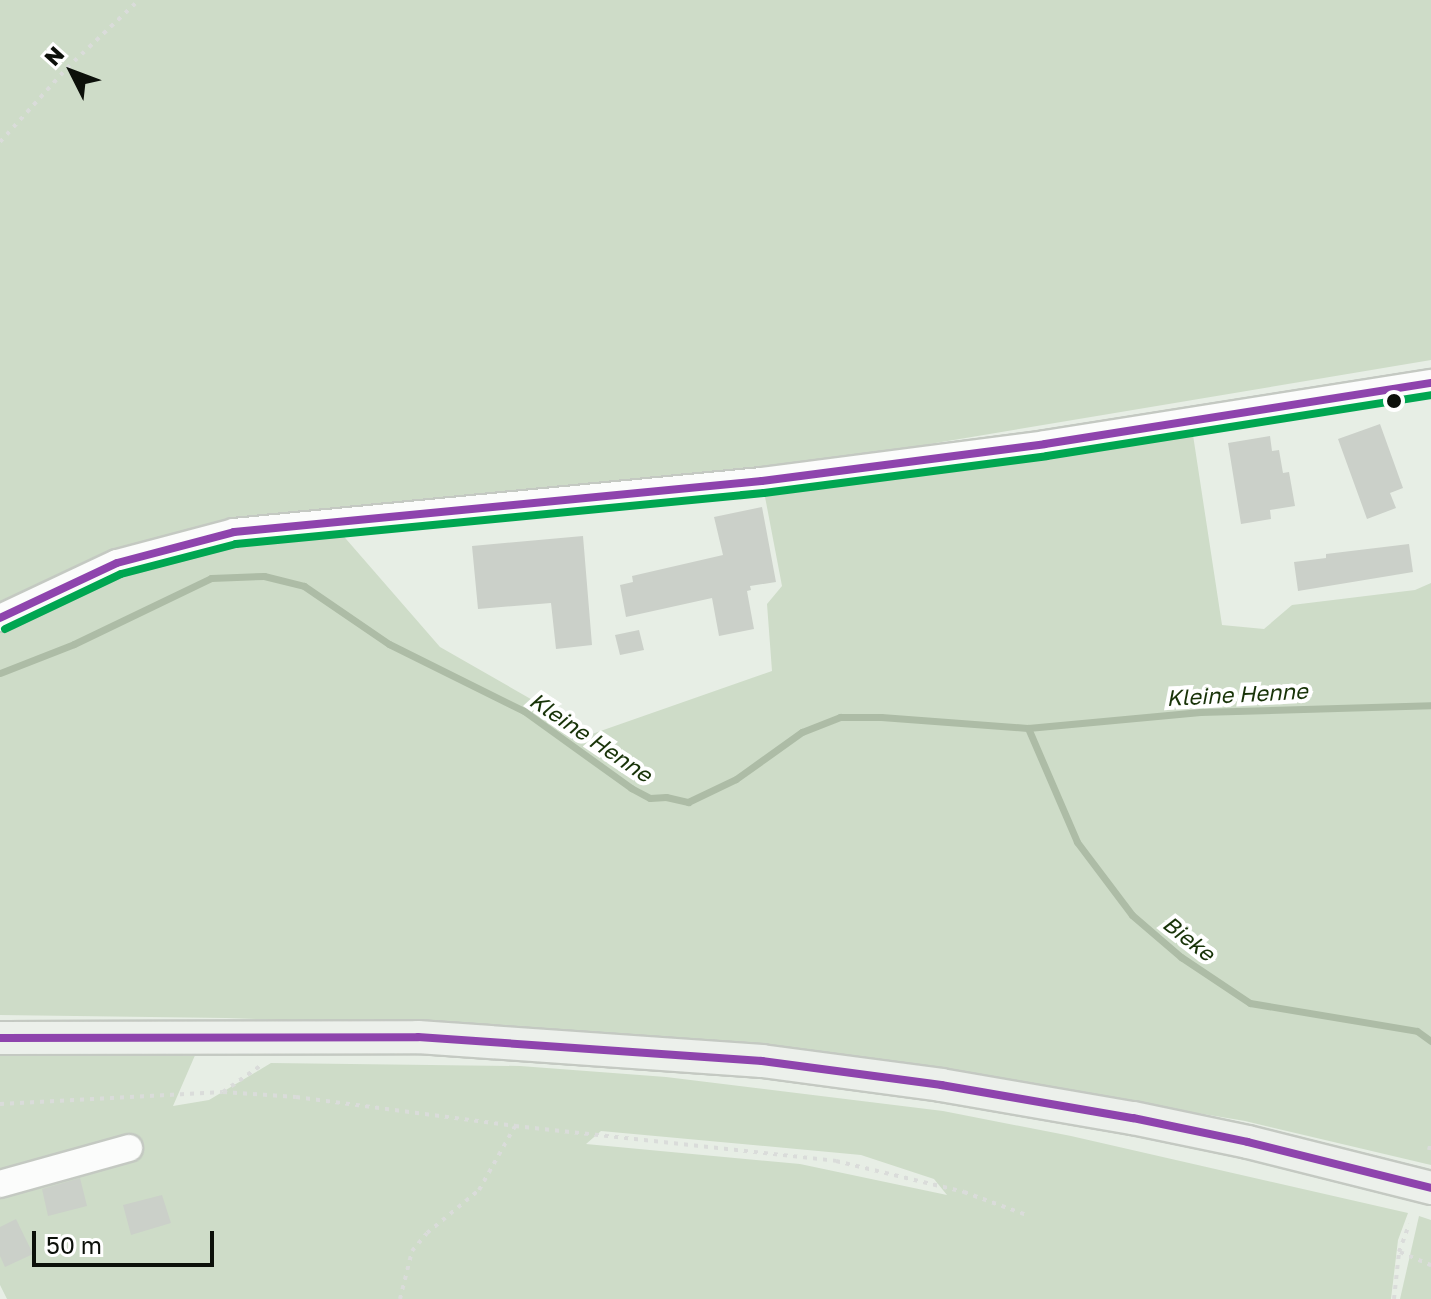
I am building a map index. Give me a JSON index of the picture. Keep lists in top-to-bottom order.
{
  "water": ["Kleine Henne", "Bieke"],
  "scale_bar": "50 m",
  "north": "top left"
}
